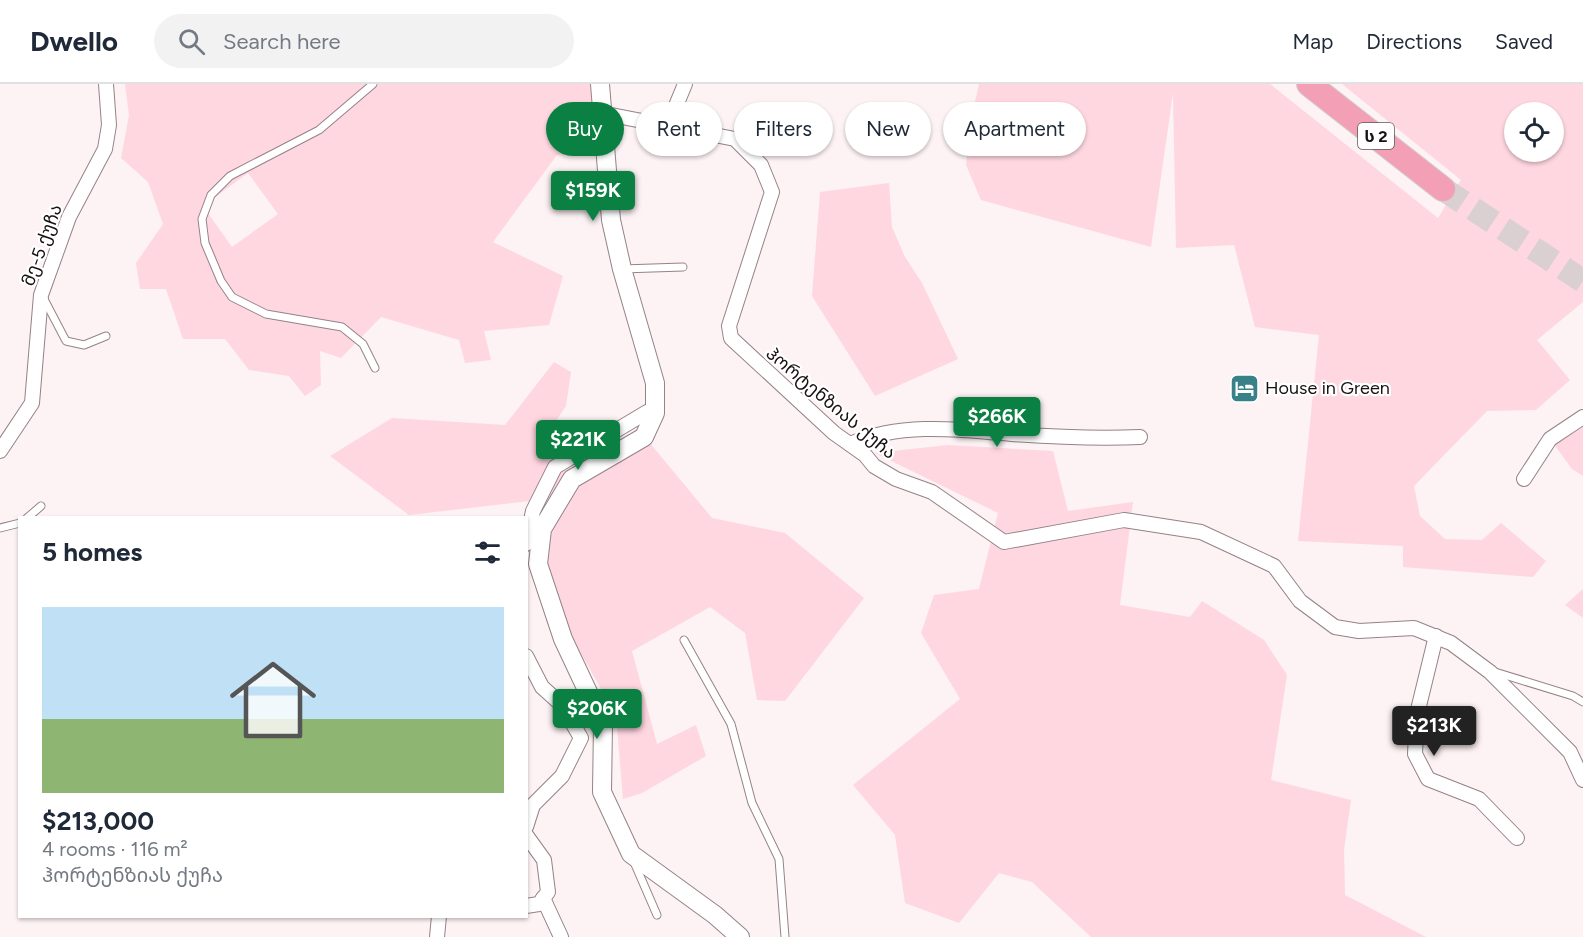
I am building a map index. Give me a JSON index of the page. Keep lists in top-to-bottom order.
{
  "streets": {
    "highway": ["ს 2"],
    "street": ["მე-5 ქუჩა", "ჰორტენზიას ქუჩა"]
  },
  "places": {
    "hotel": ["House in Green"]
  },
  "page": {
    "header": "Dwello",
    "search": "Search here",
    "nav": ["Map", "Directions", "Saved"],
    "chip": [
      "Buy",
      "Rent",
      "Filters",
      "New",
      "Apartment"
    ],
    "price": [
      "$159K",
      "$266K",
      "$221K",
      "$206K",
      "$213K"
    ],
    "heading": "5 homes",
    "list": [
      {
        "name": "$213,000",
        "note": "4 rooms · 116 m² · ჰორტენზიას ქუჩა"
      }
    ]
  }
}
